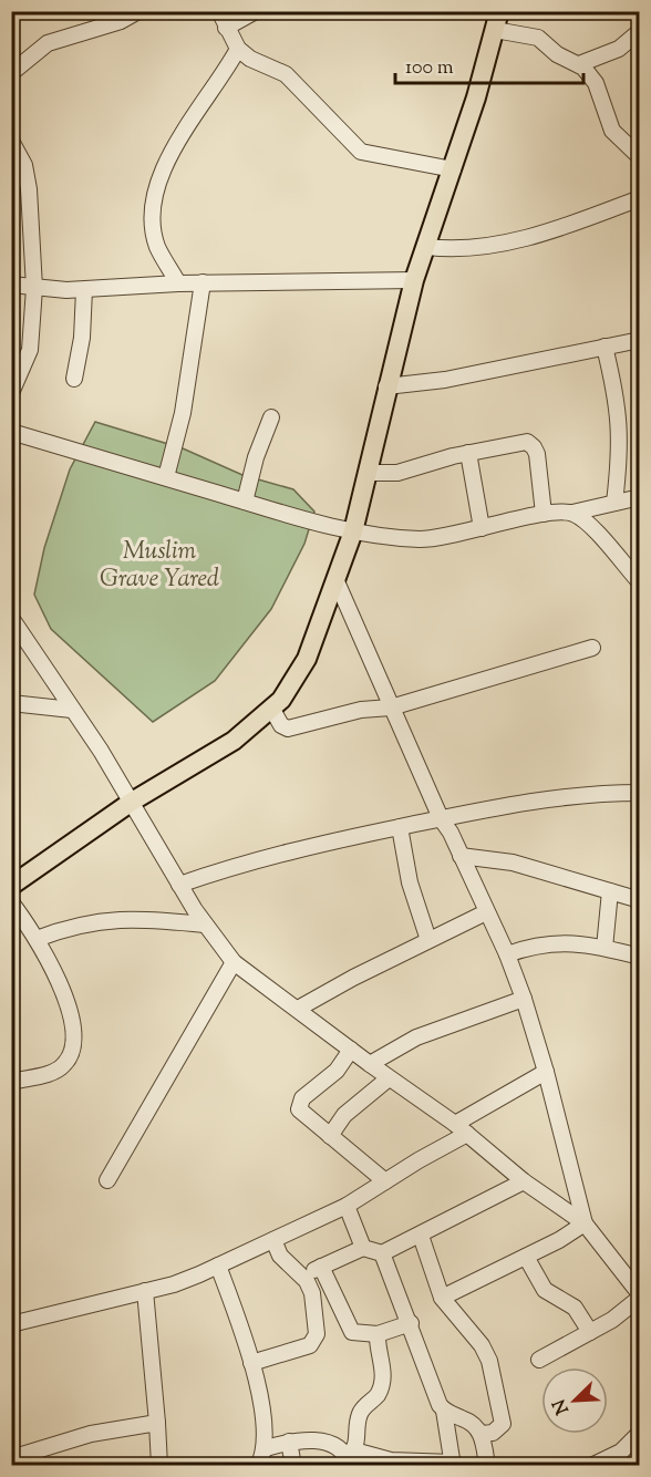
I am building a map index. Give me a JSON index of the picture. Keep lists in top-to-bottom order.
{
  "parks": ["Muslim Grave Yared"],
  "scale_bar": "100 m",
  "north": "bottom left"
}
